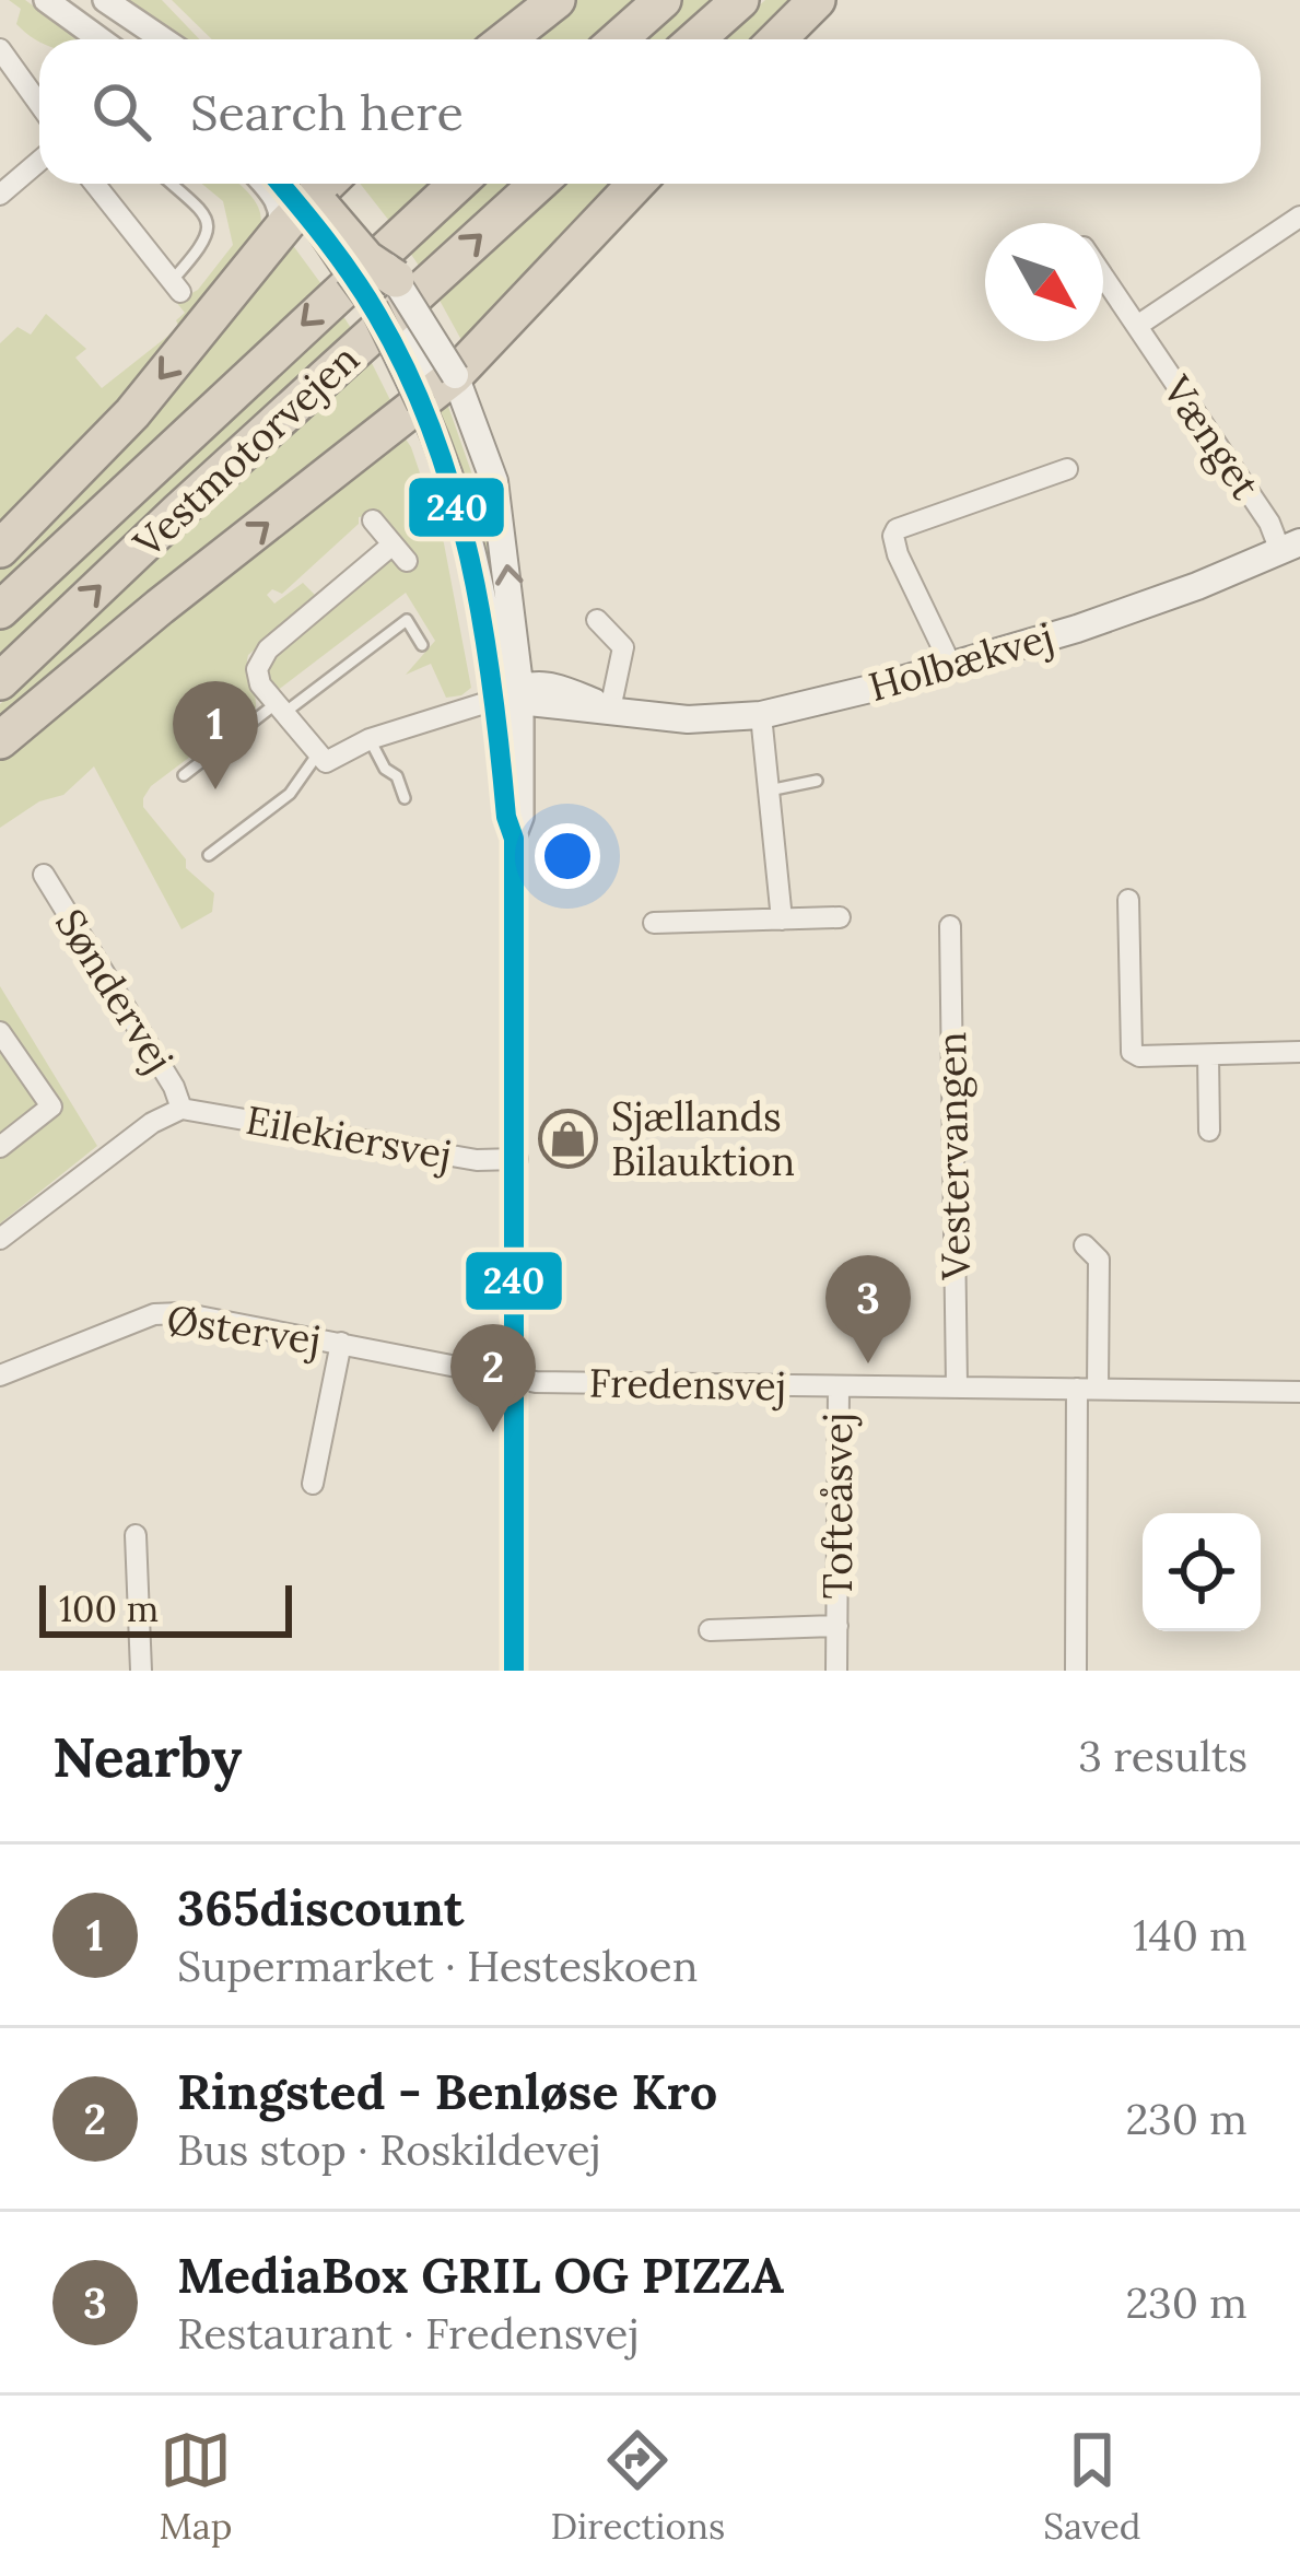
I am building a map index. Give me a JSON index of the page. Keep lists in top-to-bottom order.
{
  "streets": {
    "highway": ["Vestmotorvejen"],
    "main road": ["Holbækvej"],
    "street": [
      "Vænget",
      "Søndervej",
      "Eilekiersvej",
      "Vestervangen",
      "Østervej",
      "Fredensvej",
      "Tofteåsvej"
    ]
  },
  "crossings": [
    ["Vænget", "Holbækvej"],
    ["Søndervej", "Eilekiersvej"],
    ["Vestervangen", "Fredensvej"],
    ["Østervej", "Fredensvej"],
    ["Fredensvej", "Tofteåsvej"]
  ],
  "places": {
    "shop": ["Sjællands Bilauktion"]
  },
  "lines": ["transit line 240"],
  "scale_bar": "100 m",
  "north": "bottom right",
  "page": {
    "search": "Search here",
    "pins": ["1", "3", "2"],
    "scale": "100 m",
    "heading": ["Nearby", "3 results"],
    "list": [
      {
        "mark": "1",
        "name": "365discount",
        "note": "Supermarket · Hesteskoen",
        "value": "140 m"
      },
      {
        "mark": "2",
        "name": "Ringsted - Benløse Kro",
        "note": "Bus stop · Roskildevej",
        "value": "230 m"
      },
      {
        "mark": "3",
        "name": "MediaBox GRIL OG PIZZA",
        "note": "Restaurant · Fredensvej",
        "value": "230 m"
      }
    ],
    "nav": ["Map", "Directions", "Saved"]
  }
}
